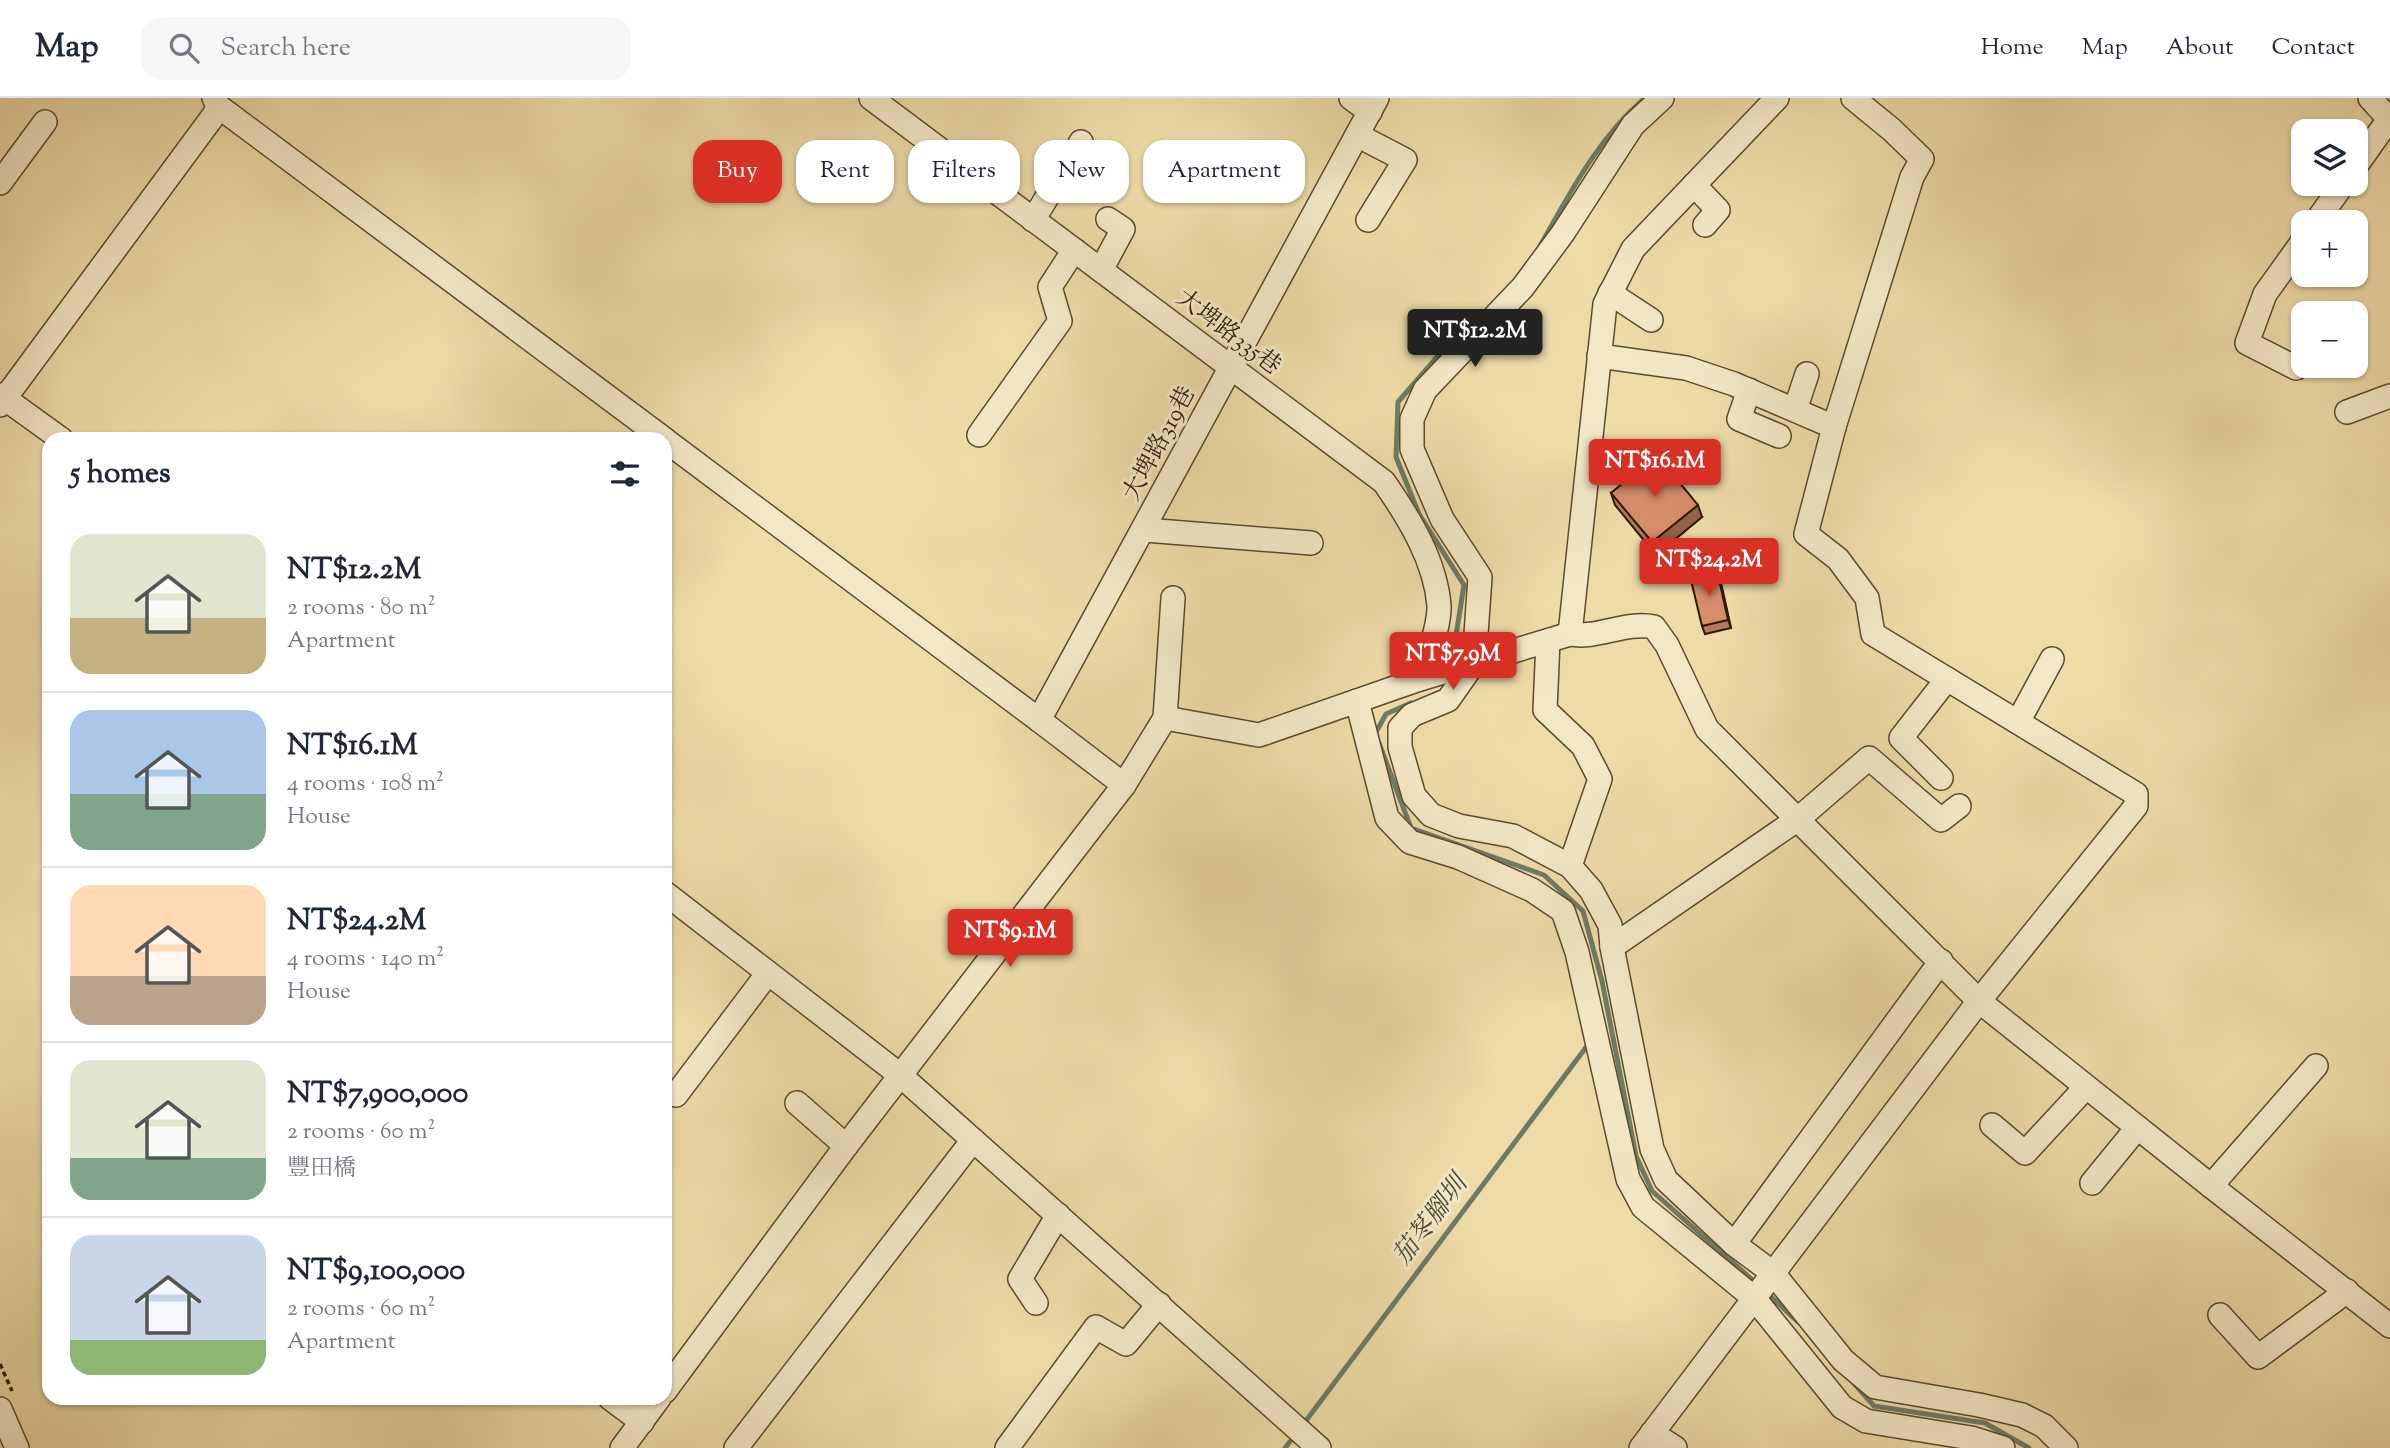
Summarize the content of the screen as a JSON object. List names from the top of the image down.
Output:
{
  "streets": {
    "street": ["大埤路335巷", "大埤路319巷"]
  },
  "crossings": [
    ["大埤路335巷", "大埤路319巷"]
  ],
  "water": ["茄苳腳圳"],
  "page": {
    "header": "Map",
    "search": "Search here",
    "nav": [
      "Home",
      "Map",
      "About",
      "Contact"
    ],
    "map_buttons": ["+", "−"],
    "chip": [
      "Buy",
      "Rent",
      "Filters",
      "New",
      "Apartment"
    ],
    "price": [
      "NT$12.2M",
      "NT$16.1M",
      "NT$24.2M",
      "NT$7.9M",
      "NT$9.1M"
    ],
    "heading": "5 homes",
    "list": [
      {
        "name": "NT$12.2M",
        "note": "2 rooms · 80 m² · Apartment"
      },
      {
        "name": "NT$16.1M",
        "note": "4 rooms · 108 m² · House"
      },
      {
        "name": "NT$24.2M",
        "note": "4 rooms · 140 m² · House"
      },
      {
        "name": "NT$7,900,000",
        "note": "2 rooms · 60 m² · 豐田橋"
      },
      {
        "name": "NT$9,100,000",
        "note": "2 rooms · 60 m² · Apartment"
      }
    ]
  }
}
